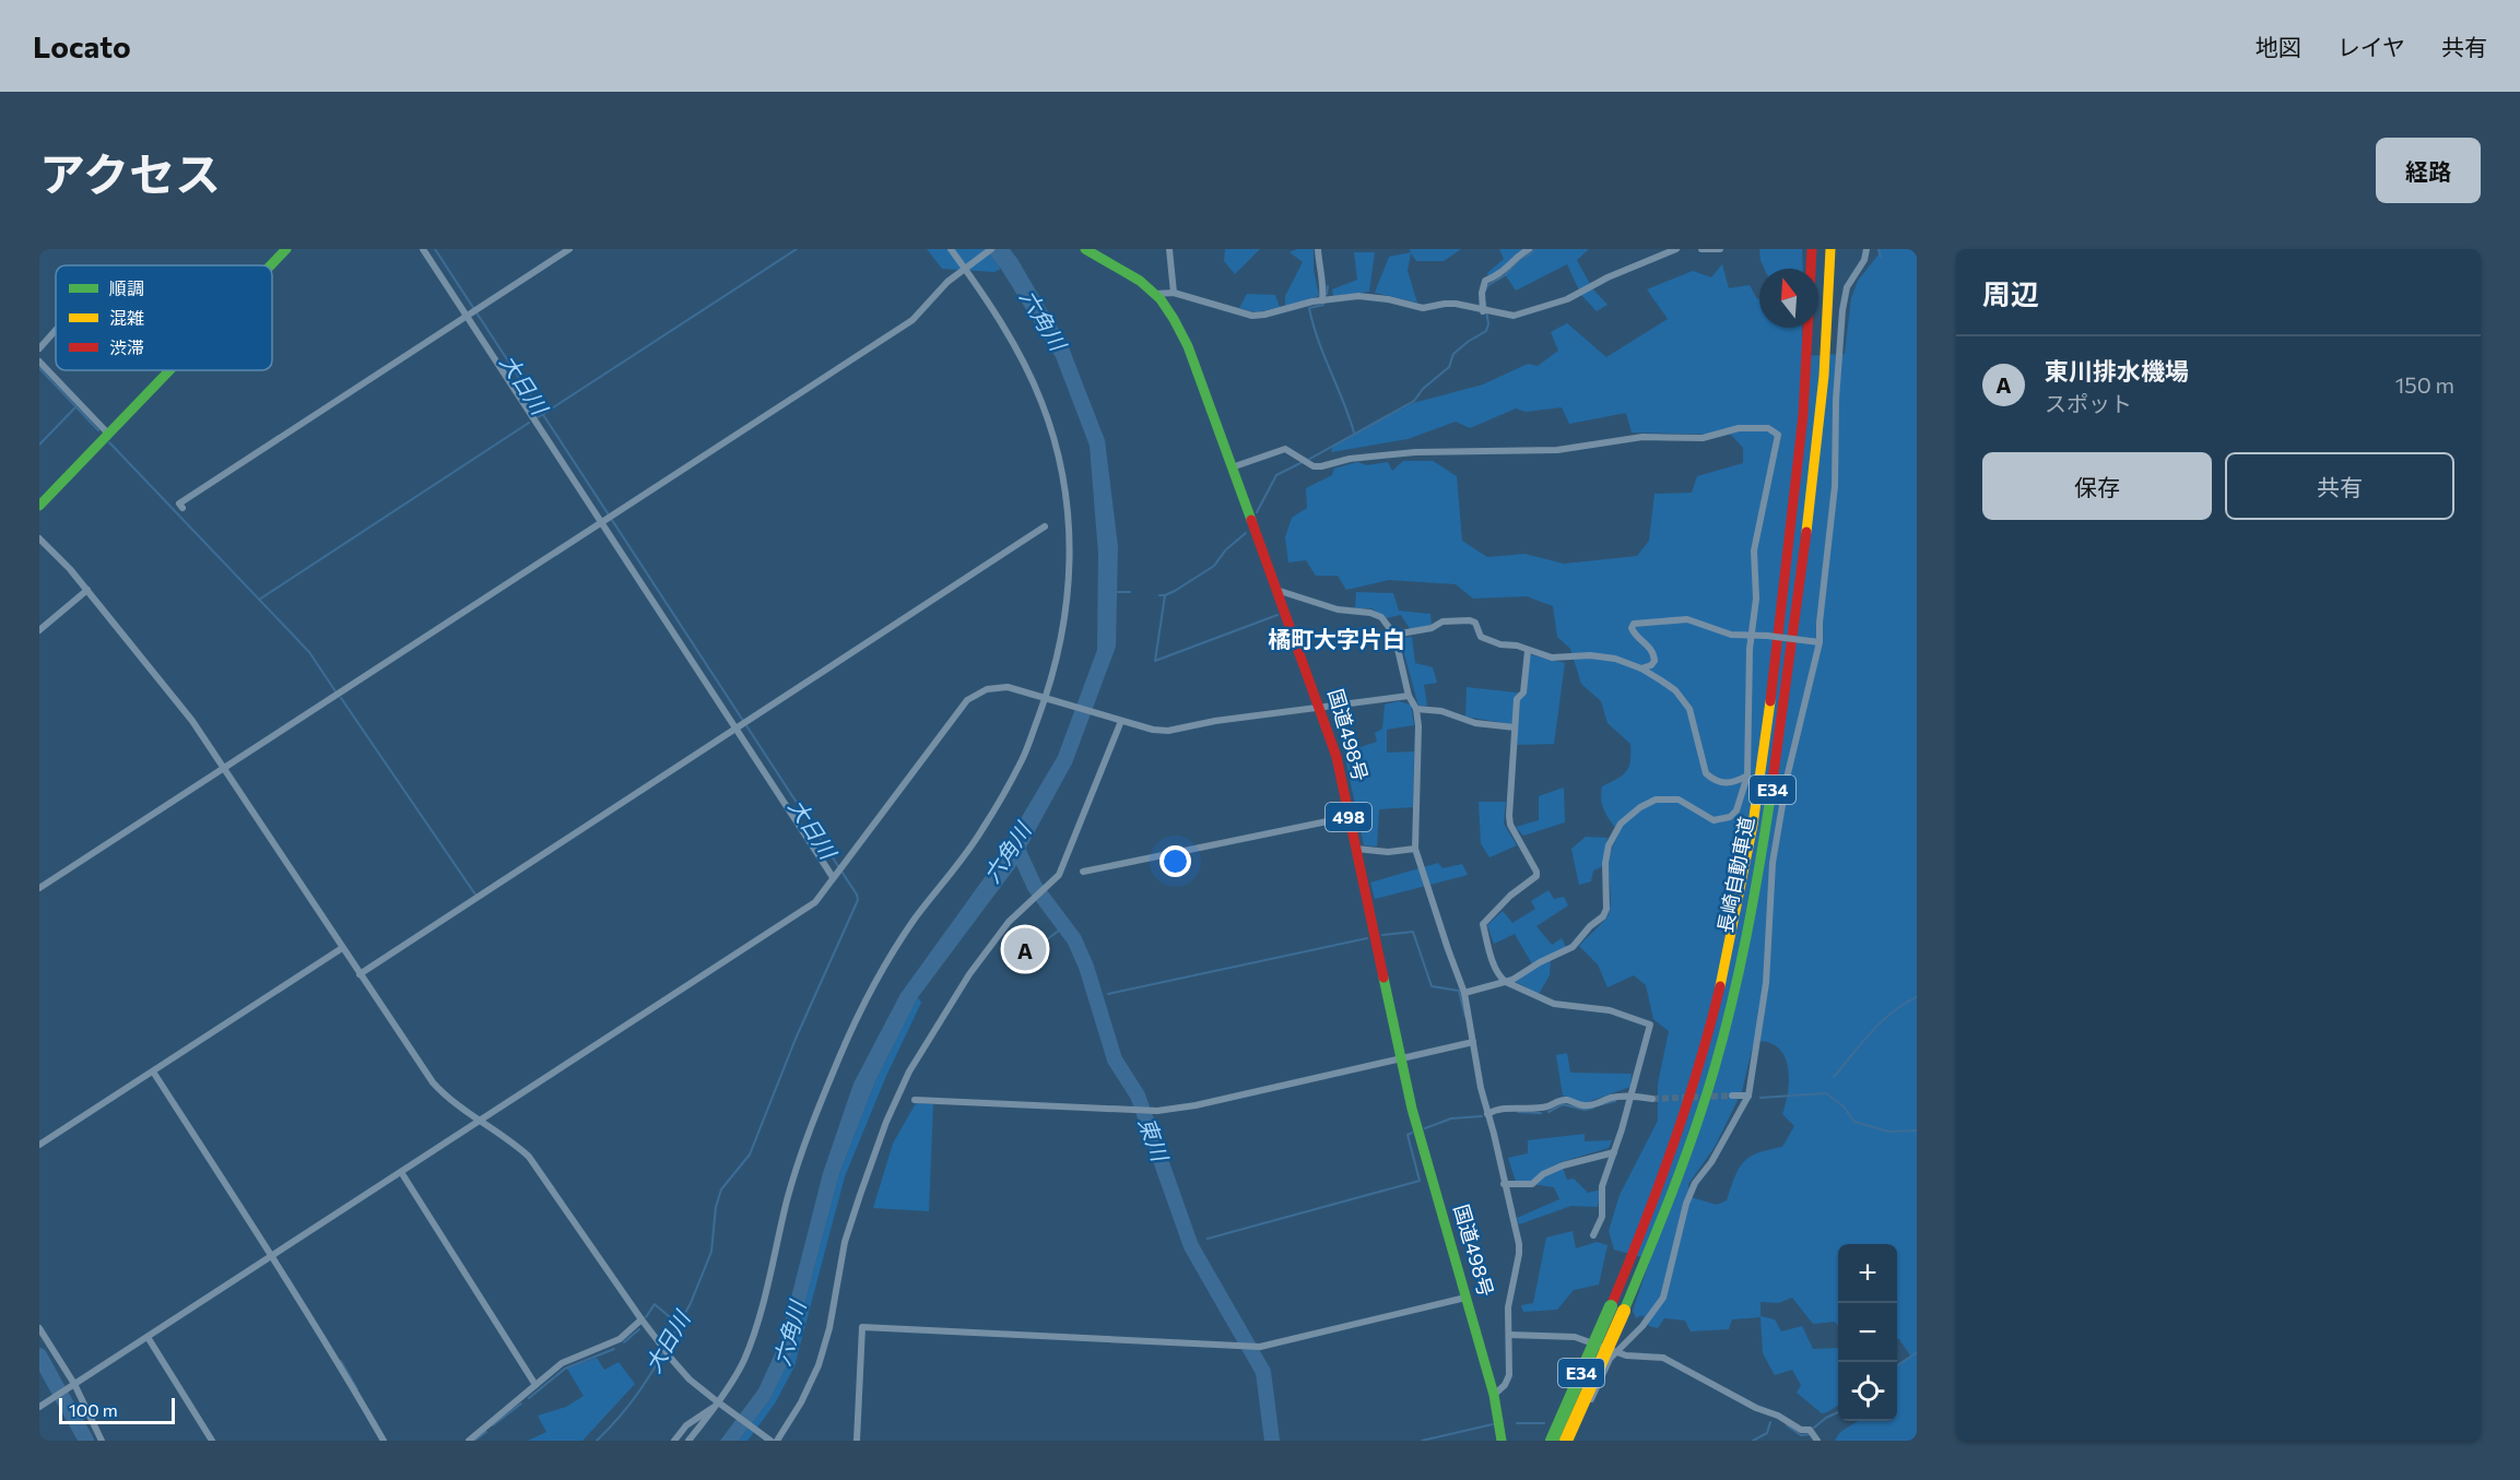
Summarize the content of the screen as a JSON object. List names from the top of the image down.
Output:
{
  "streets": {
    "main road": [
      "国道498号",
      "E34",
      "498",
      "長崎自動車道"
    ]
  },
  "districts": ["橘町大字片白"],
  "water": ["六角川", "大日川", "東川"],
  "legend": ["順調", "混雑", "渋滞"],
  "scale_bar": "100 m",
  "north": "top",
  "page": {
    "header": "Locato",
    "nav": ["地図", "レイヤ", "共有"],
    "title": "アクセス",
    "buttons": [
      "経路",
      ["保存", "共有"]
    ],
    "heading": "周辺",
    "list": [
      {
        "mark": "A",
        "name": "東川排水機場",
        "note": "スポット",
        "value": "150 m"
      }
    ],
    "pins": "A",
    "map_buttons": ["+", "−"],
    "scale": "100 m"
  }
}
